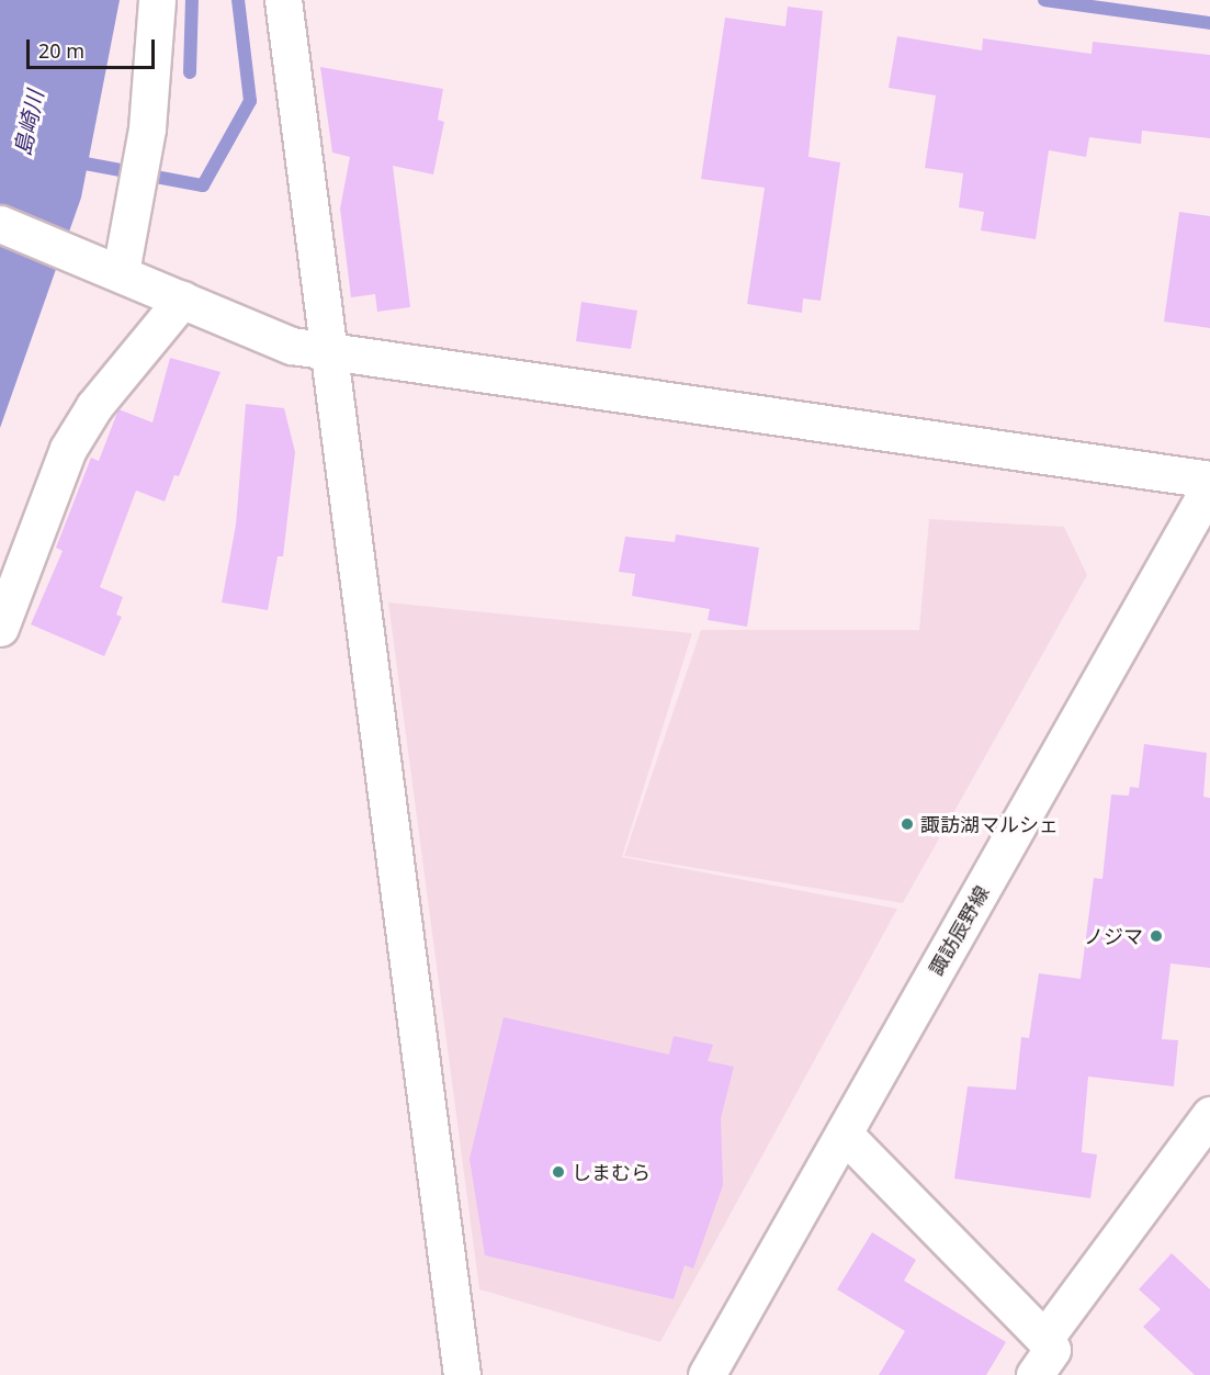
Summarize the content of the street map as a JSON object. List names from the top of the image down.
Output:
{
  "streets": {
    "street": ["諏訪辰野線"]
  },
  "water": ["島崎川"],
  "places": ["諏訪湖マルシェ", "ノジマ", "しまむら"],
  "scale_bar": "20 m"
}
